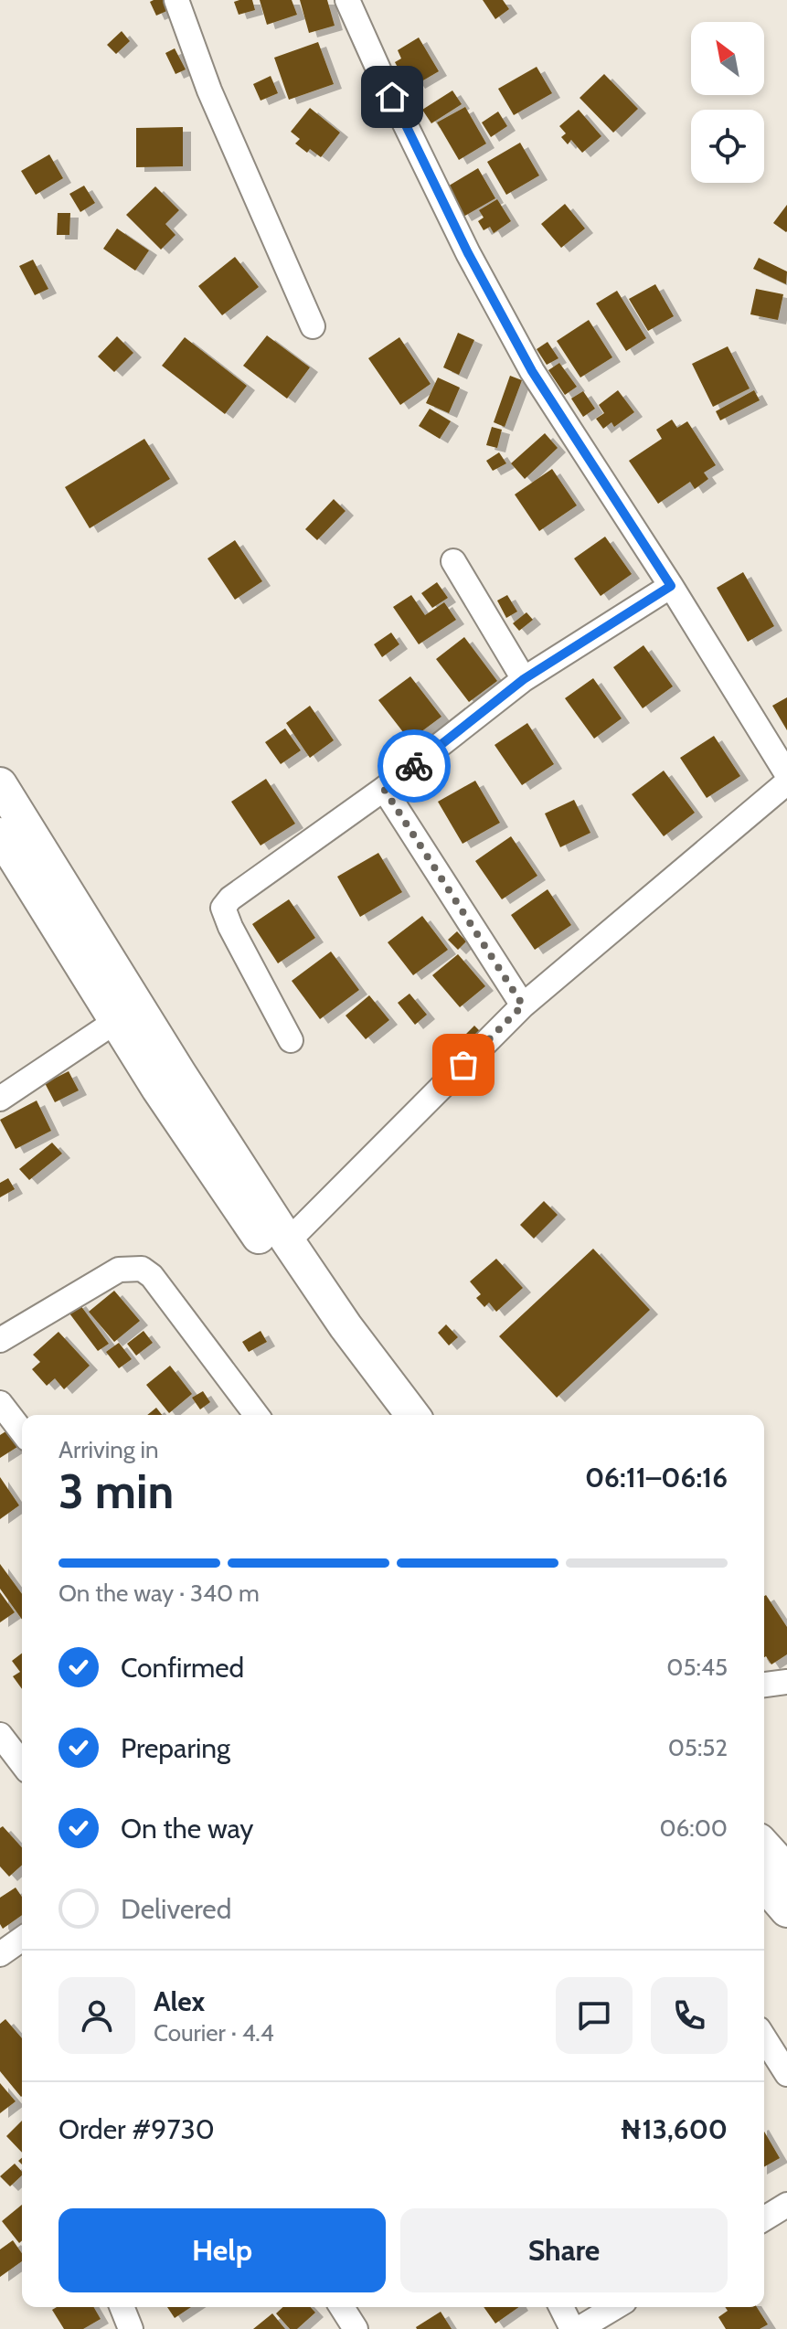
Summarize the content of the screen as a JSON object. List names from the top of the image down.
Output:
{
  "north": "top left",
  "page": {
    "heading": ["3 min", "Arriving in", "06:11–06:16"],
    "panel": [
      "Alex",
      "Courier · 4.4",
      "Order #9730",
      "₦13,600"
    ],
    "bar": "On the way · 340 m",
    "list": [
      ["Confirmed", "05:45"],
      ["Preparing", "05:52"],
      ["On the way", "06:00"],
      "Delivered"
    ],
    "buttons": ["Help", "Share"]
  }
}
